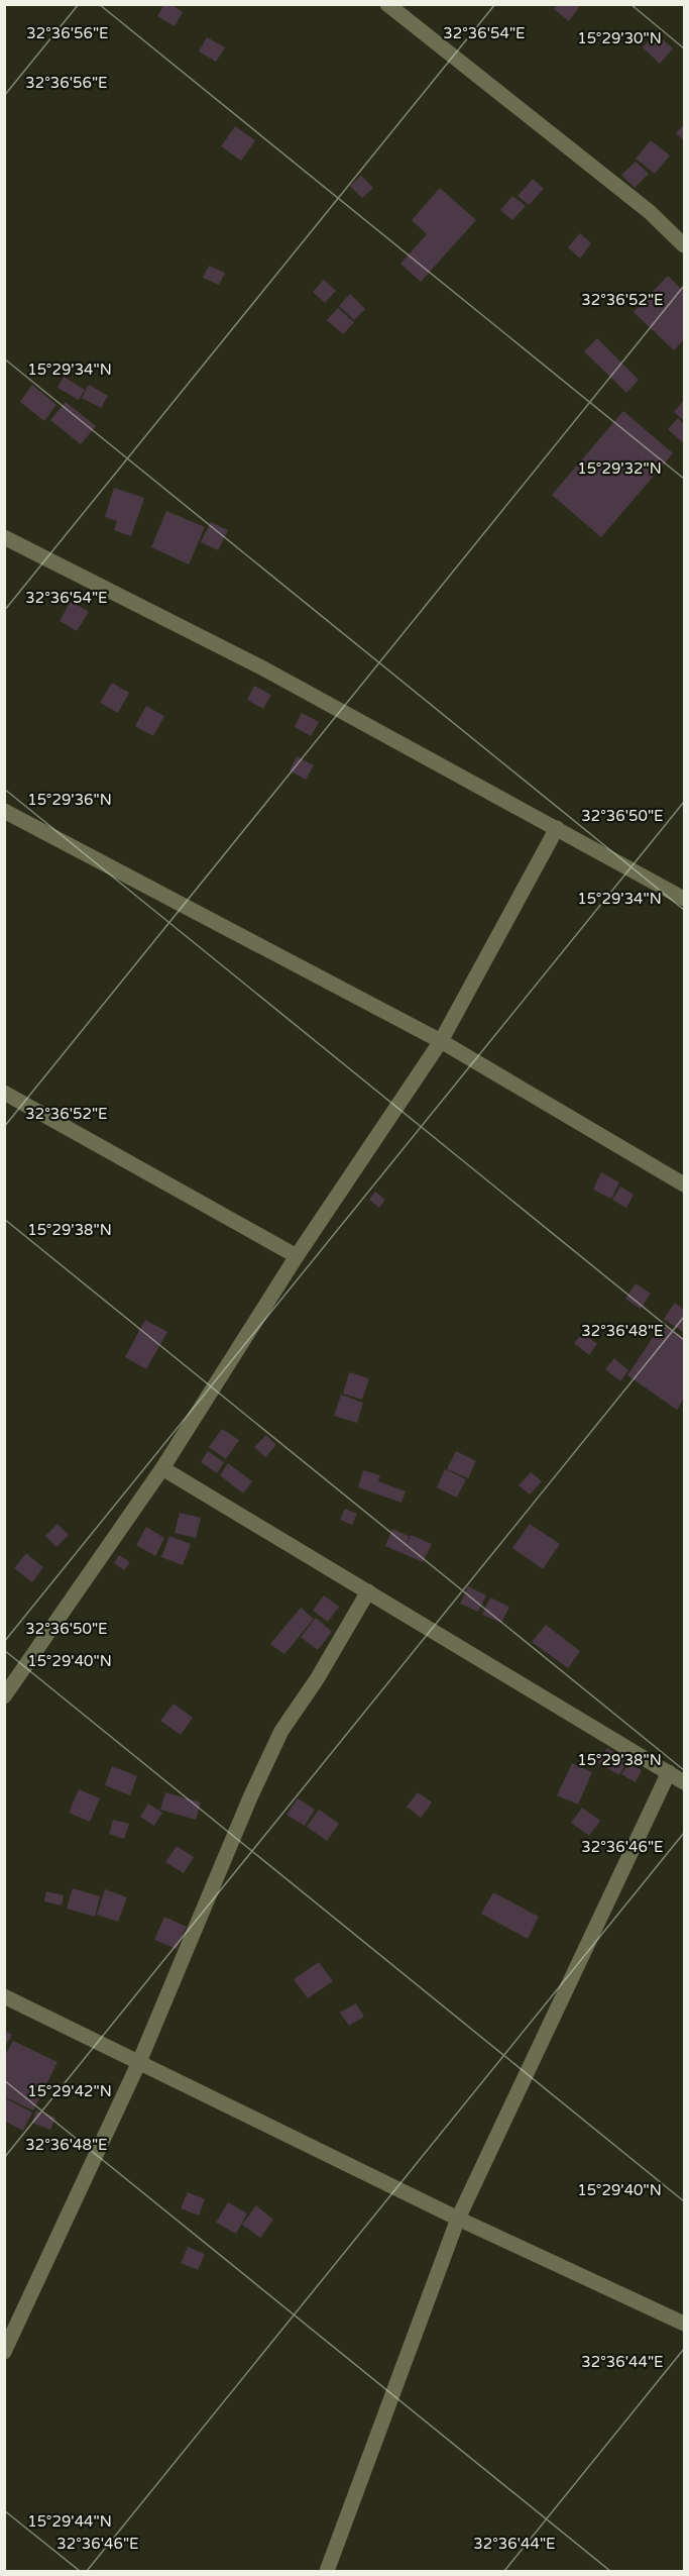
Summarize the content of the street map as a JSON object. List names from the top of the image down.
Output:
{
  "coordinates": [
    "32°36'56\"E",
    "32°36'54\"E",
    "15°29'30\"N",
    "32°36'52\"E",
    "15°29'34\"N",
    "15°29'32\"N",
    "15°29'36\"N",
    "32°36'50\"E",
    "15°29'38\"N",
    "32°36'48\"E",
    "15°29'40\"N",
    "32°36'46\"E",
    "15°29'42\"N",
    "32°36'44\"E",
    "15°29'44\"N"
  ]
}
